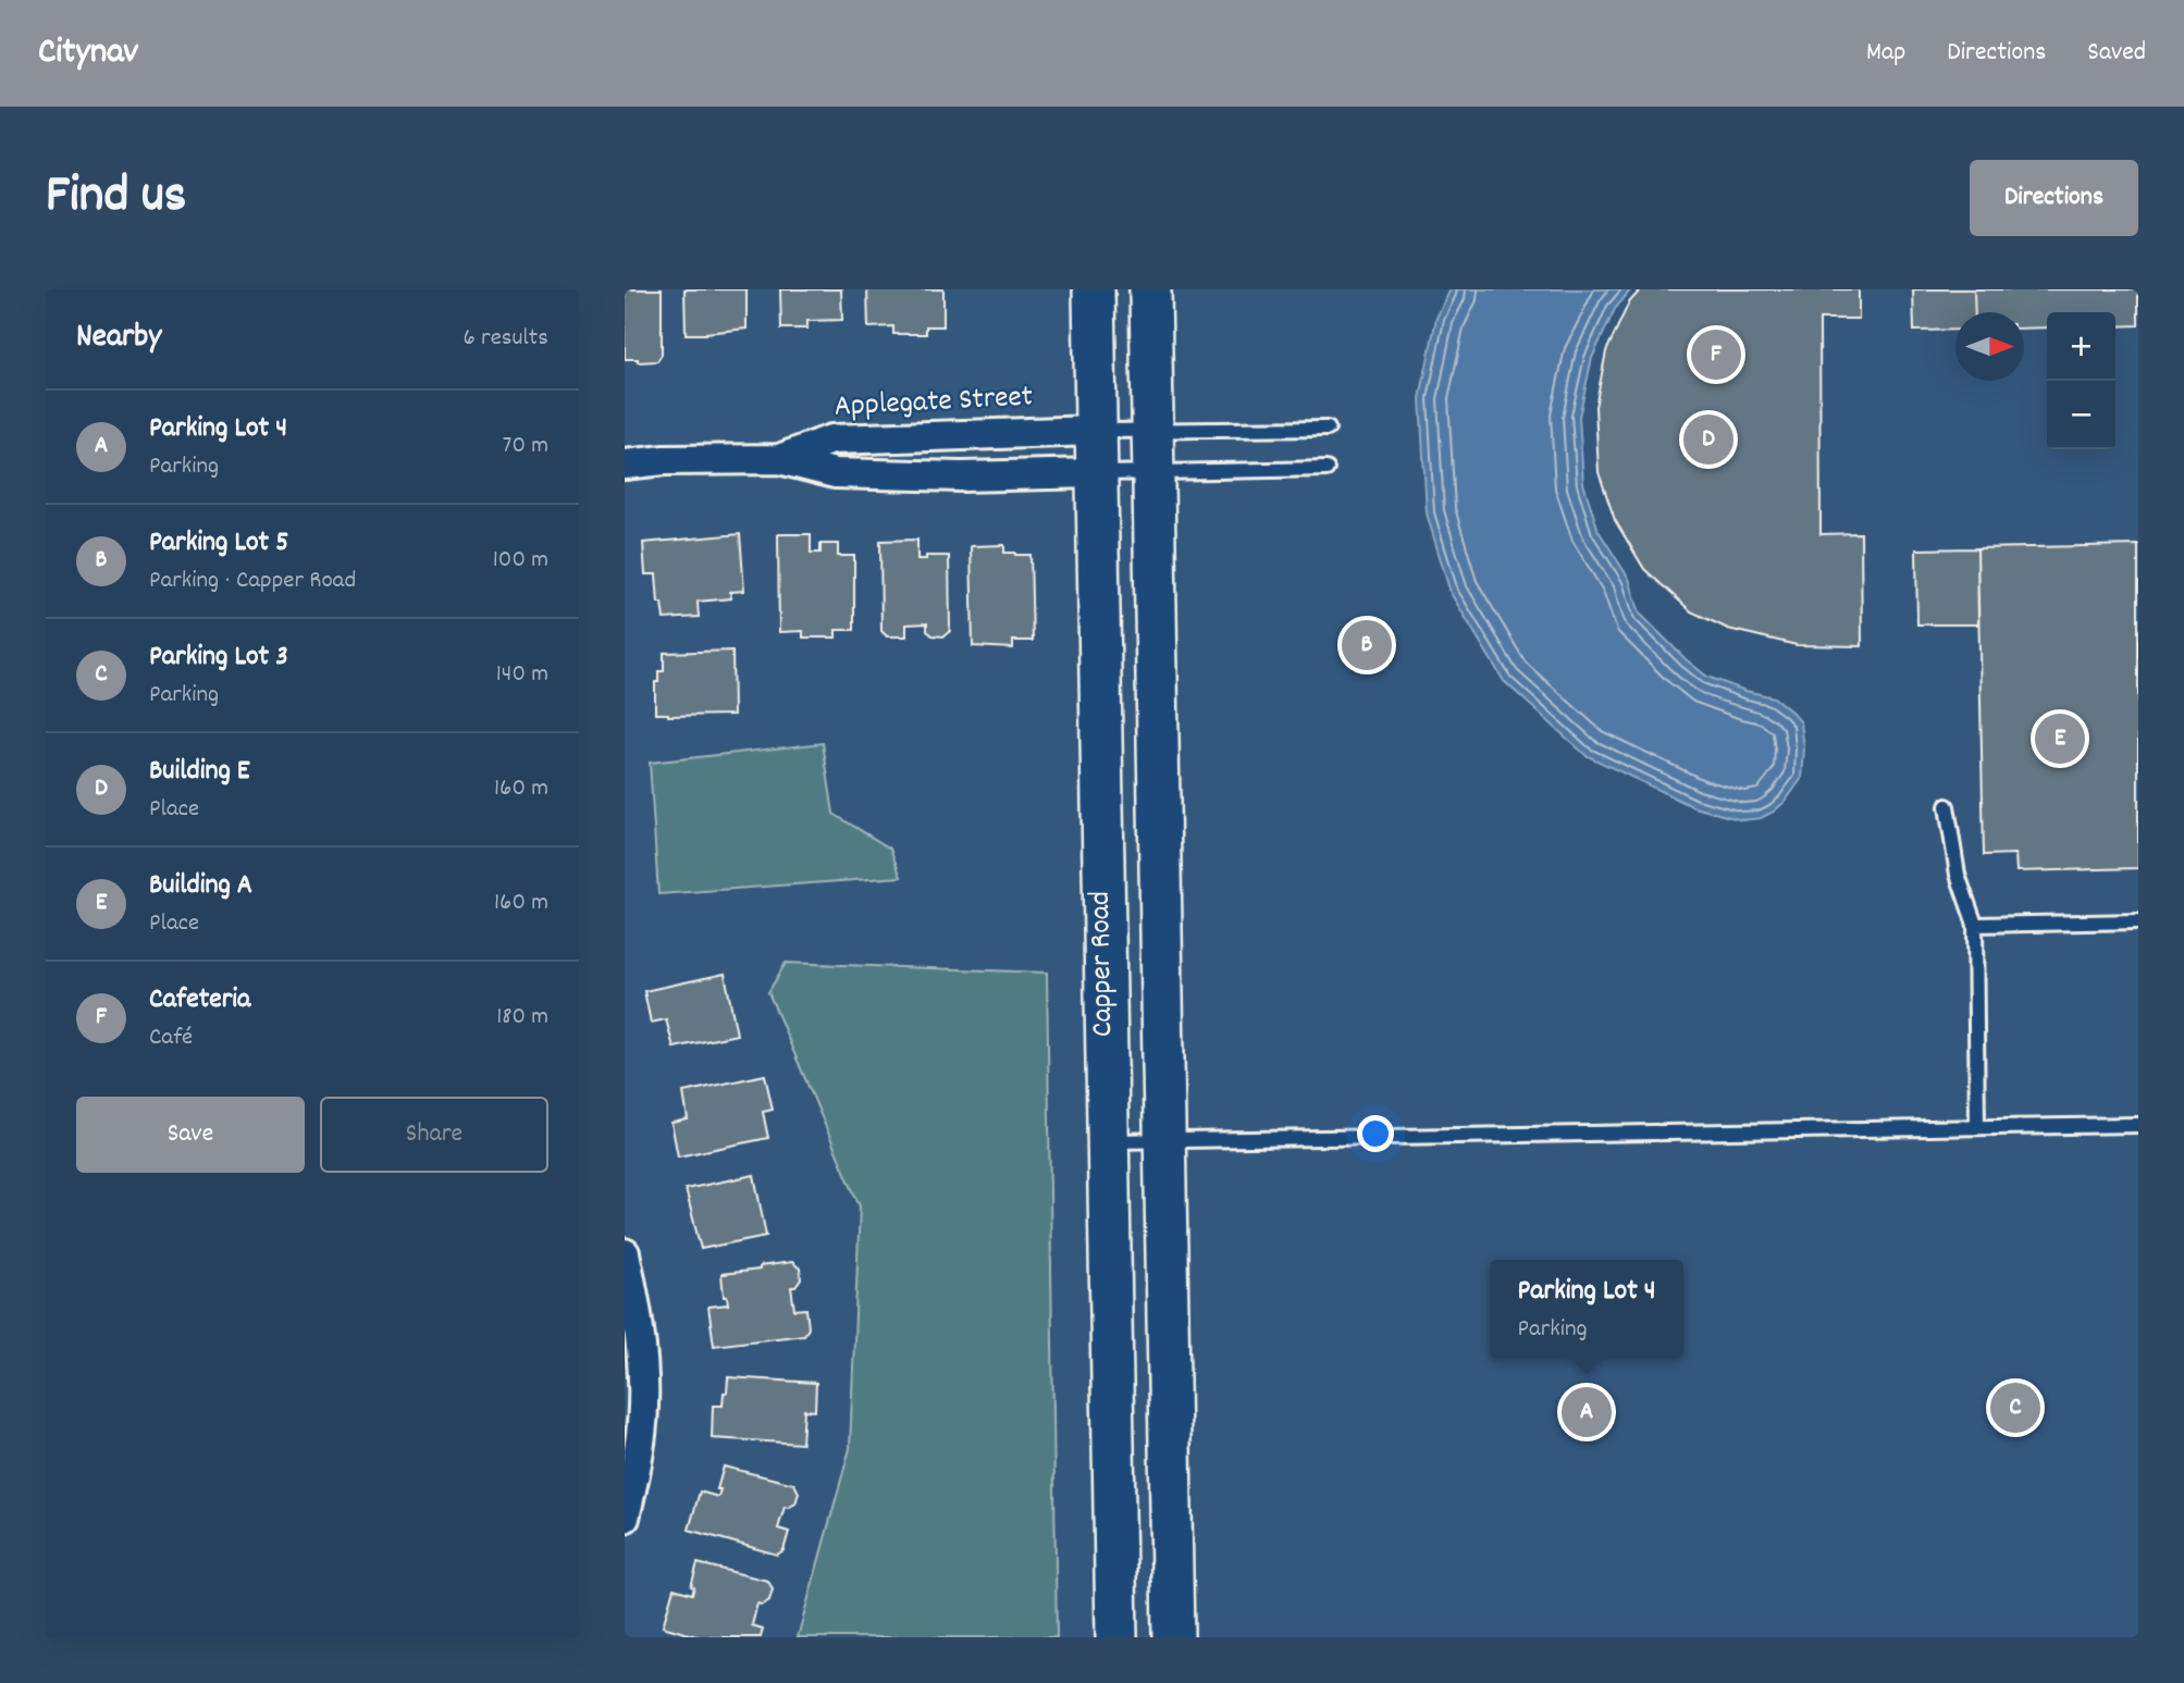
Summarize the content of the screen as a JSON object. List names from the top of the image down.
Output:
{
  "streets": {
    "street": ["Applegate Street", "Capper Road"]
  },
  "crossings": [
    ["Applegate Street", "Capper Road"]
  ],
  "north": "right",
  "page": {
    "header": "Citynav",
    "nav": ["Map", "Directions", "Saved"],
    "title": "Find us",
    "buttons": [
      "Directions",
      ["Save", "Share"]
    ],
    "heading": ["Nearby", "6 results"],
    "map_buttons": ["+", "−"],
    "pins": [
      "F",
      "D",
      "B",
      "E",
      "C",
      "A"
    ],
    "list": [
      {
        "mark": "A",
        "name": "Parking Lot 4",
        "note": "Parking",
        "value": "70 m"
      },
      {
        "mark": "B",
        "name": "Parking Lot 5",
        "note": "Parking · Capper Road",
        "value": "100 m"
      },
      {
        "mark": "C",
        "name": "Parking Lot 3",
        "note": "Parking",
        "value": "140 m"
      },
      {
        "mark": "D",
        "name": "Building E",
        "note": "Place",
        "value": "160 m"
      },
      {
        "mark": "E",
        "name": "Building A",
        "note": "Place",
        "value": "160 m"
      },
      {
        "mark": "F",
        "name": "Cafeteria",
        "note": "Café",
        "value": "180 m"
      }
    ],
    "popup": ["Parking Lot 4", "Parking"]
  }
}
